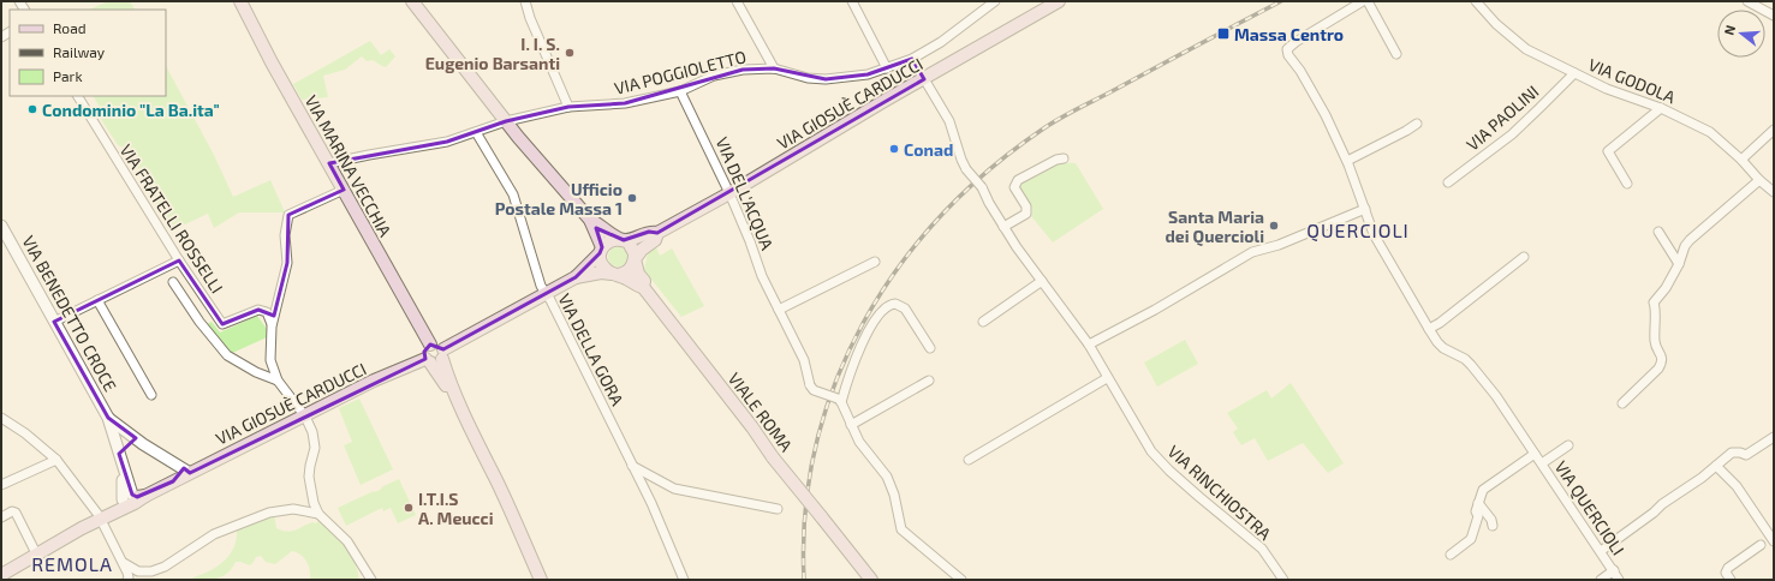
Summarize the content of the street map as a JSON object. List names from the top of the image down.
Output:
{
  "streets": {
    "main road": ["VIA GIOSUÈ CARDUCCI", "VIA MARINA VECCHIA", "VIALE ROMA"],
    "street": [
      "VIA POGGIOLETTO",
      "VIA GODOLA",
      "VIA PAOLINI",
      "VIA DELL'ACQUA",
      "VIA FRATELLI ROSSELLI",
      "VIA BENEDETTO CROCE",
      "VIA DELLA GORA",
      "VIA RINCHIOSTRA",
      "VIA QUERCIOLI"
    ]
  },
  "crossings": [
    ["VIA POGGIOLETTO", "VIA MARINA VECCHIA"],
    ["VIA POGGIOLETTO", "VIA DELL'ACQUA"],
    ["VIA POGGIOLETTO", "VIA DELLA GORA"],
    ["VIA POGGIOLETTO", "VIA RINCHIOSTRA"],
    ["VIA GODOLA", "VIA PAOLINI"],
    ["VIA GIOSUÈ CARDUCCI", "VIA MARINA VECCHIA"],
    ["VIA GIOSUÈ CARDUCCI", "VIA DELL'ACQUA"],
    ["VIA GIOSUÈ CARDUCCI", "VIA BENEDETTO CROCE"],
    ["VIA GIOSUÈ CARDUCCI", "VIALE ROMA"],
    ["VIA GIOSUÈ CARDUCCI", "VIA RINCHIOSTRA"]
  ],
  "districts": ["QUERCIOLI", "REMOLA"],
  "places": {
    "transit": ["Massa Centro"],
    "other": [
      "I. I. S. Eugenio Barsanti",
      "Condominio \"La Ba.ita\"",
      "Conad",
      "Ufficio Postale Massa 1",
      "Santa Maria dei Quercioli",
      "I.T.I.S A. Meucci"
    ]
  },
  "legend": ["Road", "Railway", "Park"],
  "north": "left"
}
